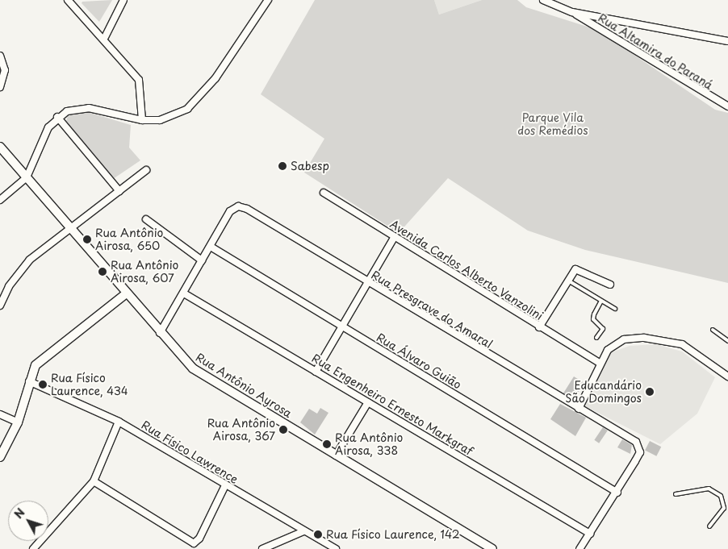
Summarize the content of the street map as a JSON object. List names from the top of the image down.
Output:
{
  "streets": {
    "street": [
      "Rua Altamira do Paraná",
      "Avenida Carlos Alberto Vanzolini",
      "Rua Presgrave do Amaral",
      "Rua Álvaro Guião",
      "Rua Antônio Ayrosa",
      "Rua Engenheiro Ernesto Markgraf",
      "Rua Físico Lawrence"
    ]
  },
  "crossings": [
    ["Rua Presgrave do Amaral", "Rua Álvaro Guião"],
    ["Rua Presgrave do Amaral", "Rua Antônio Ayrosa"],
    ["Rua Presgrave do Amaral", "Rua Engenheiro Ernesto Markgraf"]
  ],
  "parks": ["Parque Vila dos Remédios"],
  "places": [
    "Sabesp",
    "Rua Antônio Airosa, 650",
    "Rua Antônio Airosa, 607",
    "Rua Físico Laurence, 434",
    "Educandário São Domingos",
    "Rua Antônio Airosa, 367",
    "Rua Antônio Airosa, 338",
    "Rua Físico Laurence, 142"
  ],
  "north": "top left"
}
